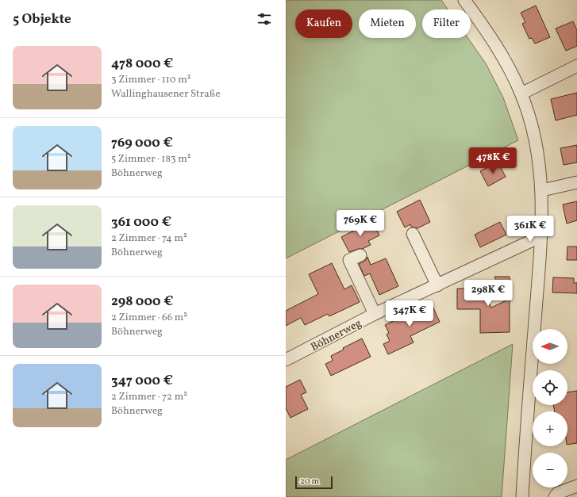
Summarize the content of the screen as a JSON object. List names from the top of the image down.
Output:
{
  "streets": {
    "street": ["Böhnerweg"]
  },
  "scale_bar": "20 m",
  "north": "left",
  "page": {
    "heading": "5 Objekte",
    "chip": ["Kaufen", "Mieten", "Filter"],
    "list": [
      {
        "name": "478 000 €",
        "note": "3 Zimmer · 110 m² · Wallinghausener Straße"
      },
      {
        "name": "769 000 €",
        "note": "5 Zimmer · 183 m² · Böhnerweg"
      },
      {
        "name": "361 000 €",
        "note": "2 Zimmer · 74 m² · Böhnerweg"
      },
      {
        "name": "298 000 €",
        "note": "2 Zimmer · 66 m² · Böhnerweg"
      },
      {
        "name": "347 000 €",
        "note": "2 Zimmer · 72 m² · Böhnerweg"
      }
    ],
    "price": [
      "478K €",
      "769K €",
      "361K €",
      "298K €",
      "347K €"
    ],
    "map_buttons": ["+", "−"],
    "scale": "20 m"
  }
}
